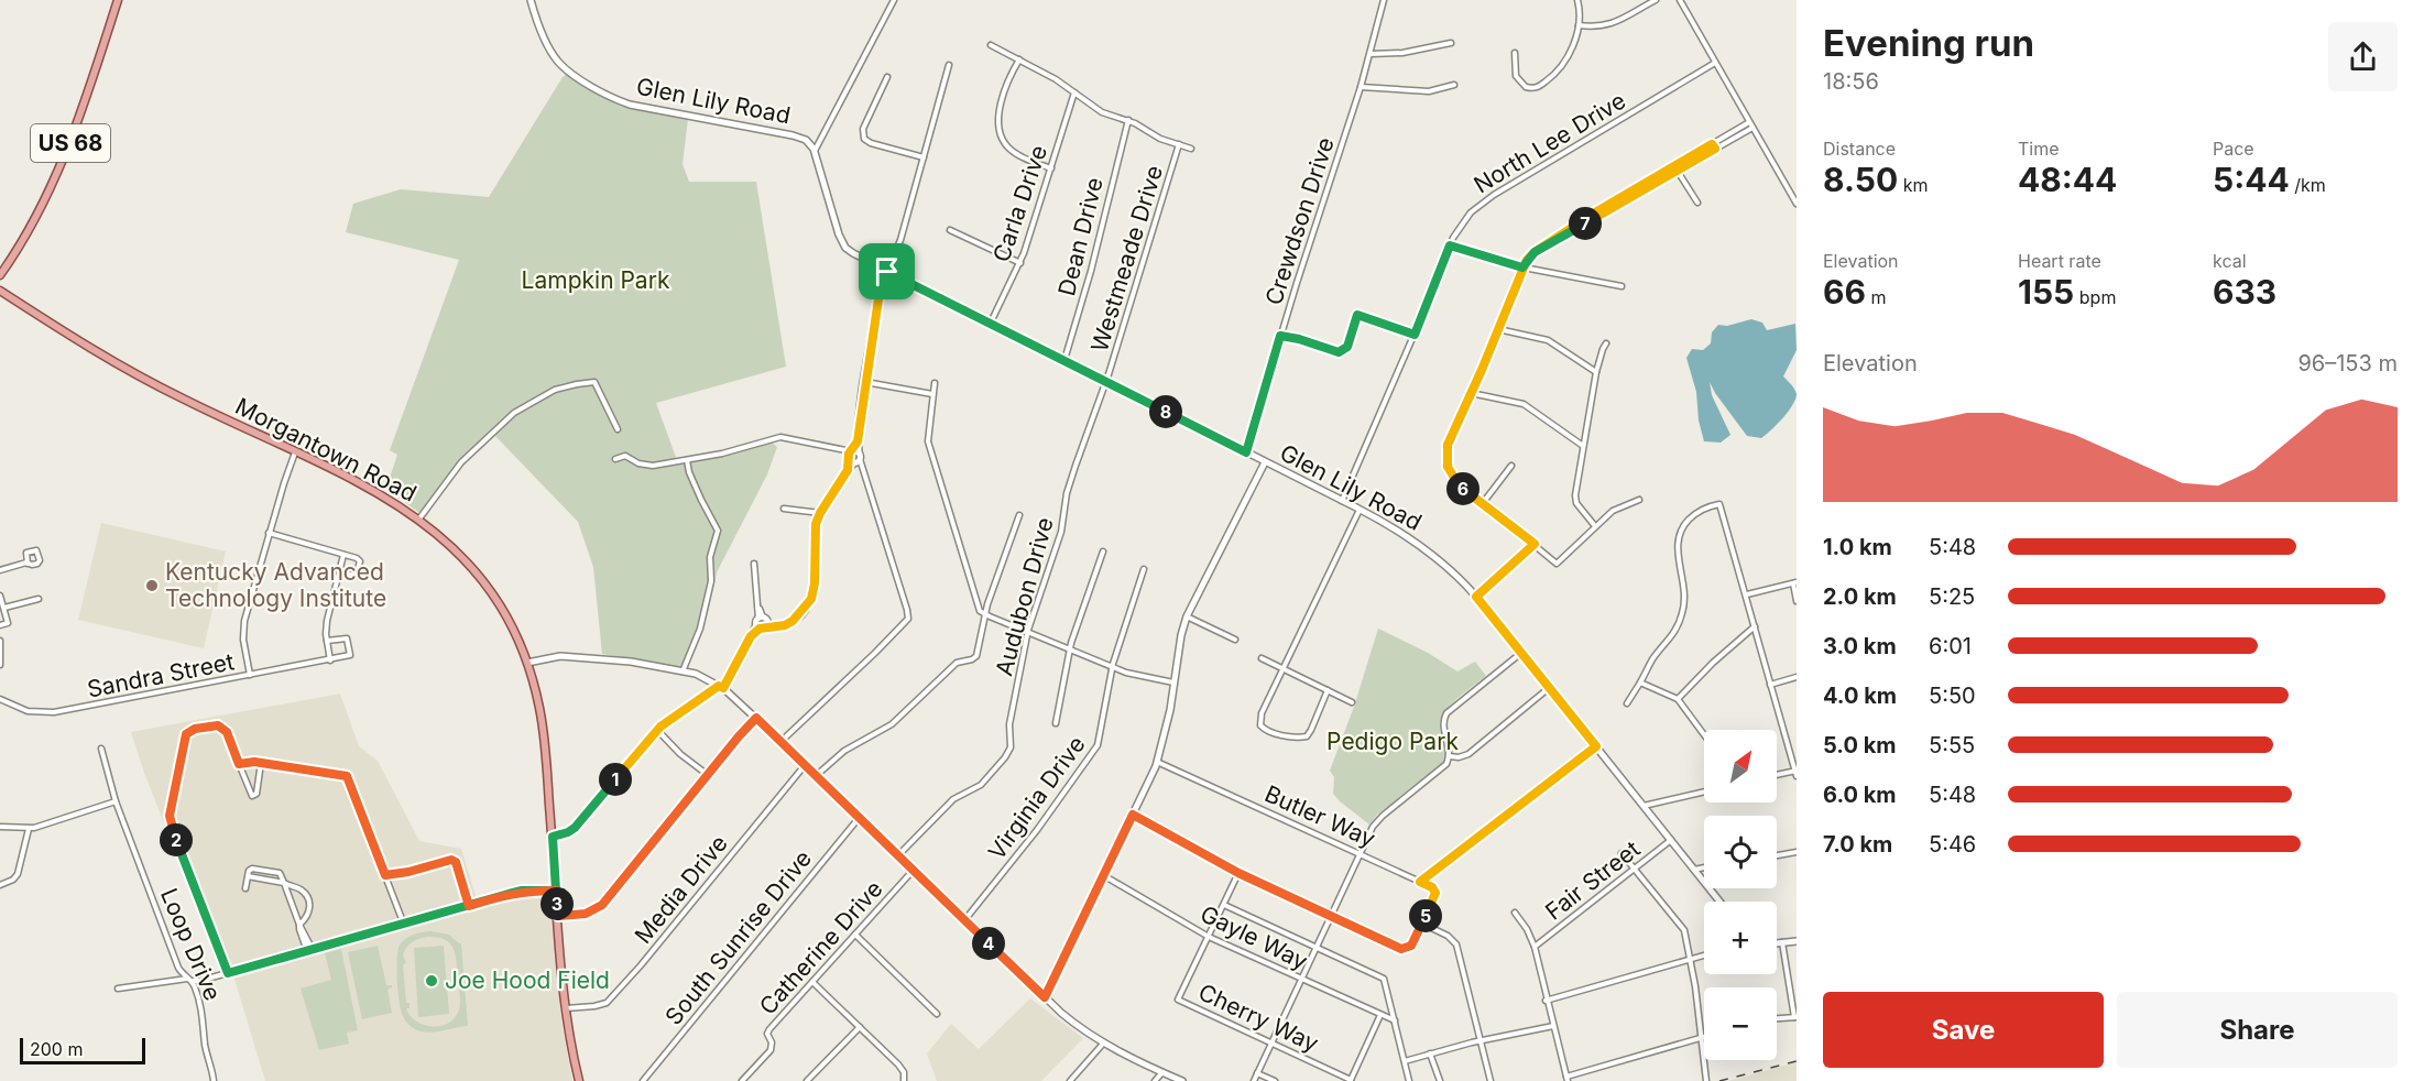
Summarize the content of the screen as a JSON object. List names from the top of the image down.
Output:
{
  "streets": {
    "main road": ["US 68", "Morgantown Road"],
    "street": [
      "Glen Lily Road",
      "North Lee Drive",
      "Carla Drive",
      "Crewdson Drive",
      "Dean Drive",
      "Westmeade Drive",
      "Audubon Drive",
      "Sandra Street",
      "Virginia Drive",
      "Butler Way",
      "Fair Street",
      "Media Drive",
      "South Sunrise Drive",
      "Gayle Way",
      "Loop Drive",
      "Catherine Drive",
      "Cherry Way"
    ]
  },
  "crossings": [
    ["Glen Lily Road", "North Lee Drive"],
    ["Glen Lily Road", "Carla Drive"],
    ["Glen Lily Road", "Crewdson Drive"],
    ["Glen Lily Road", "Dean Drive"],
    ["Glen Lily Road", "Westmeade Drive"],
    ["Glen Lily Road", "Audubon Drive"],
    ["Glen Lily Road", "Fair Street"],
    ["Westmeade Drive", "Audubon Drive"],
    ["Morgantown Road", "Media Drive"],
    ["Gayle Way", "Cherry Way"]
  ],
  "parks": ["Lampkin Park", "Pedigo Park"],
  "places": ["Kentucky Advanced Technology Institute", "Joe Hood Field"],
  "scale_bar": "200 m",
  "north": "top right",
  "page": {
    "heading": ["Evening run", "18:56"],
    "stats": [
      ["Distance", "8.50 km"],
      ["Time", "48:44"],
      ["Pace", "5:44 /km"],
      ["Elevation", "66 m"],
      ["Heart rate", "155 bpm"],
      ["kcal", "633"]
    ],
    "pins": [
      "7",
      "8",
      "6",
      "1",
      "2",
      "3",
      "5",
      "4"
    ],
    "chart": ["Elevation", "96–153 m"],
    "list": [
      {
        "name": "1.0 km",
        "note": "5:48"
      },
      {
        "name": "2.0 km",
        "note": "5:25"
      },
      {
        "name": "3.0 km",
        "note": "6:01"
      },
      {
        "name": "4.0 km",
        "note": "5:50"
      },
      {
        "name": "5.0 km",
        "note": "5:55"
      },
      {
        "name": "6.0 km",
        "note": "5:48"
      },
      {
        "name": "7.0 km",
        "note": "5:46"
      }
    ],
    "map_buttons": ["+", "−"],
    "buttons": ["Save", "Share"],
    "scale": "200 m"
  }
}
